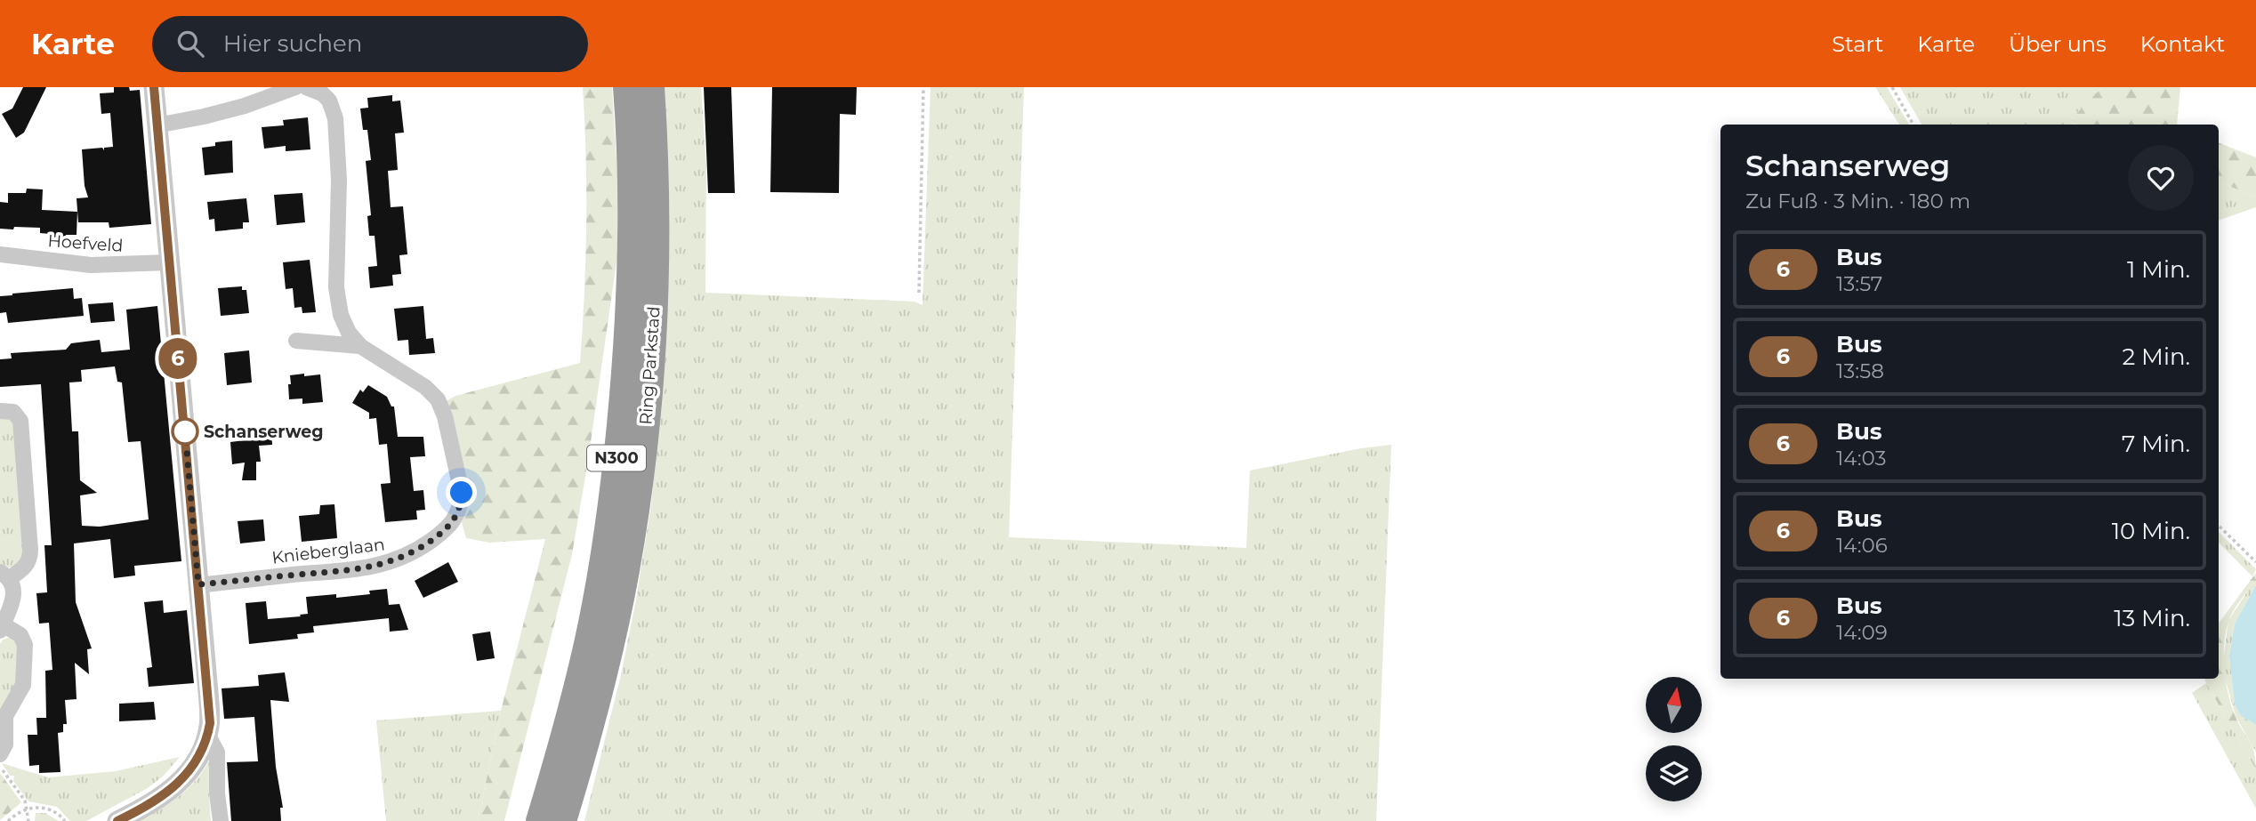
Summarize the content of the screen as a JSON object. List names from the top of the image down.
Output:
{
  "streets": {
    "highway": ["Ring Parkstad", "N300"],
    "street": ["Hoefveld", "Knieberglaan"]
  },
  "places": ["Schanserweg"],
  "lines": ["bus line 6"],
  "north": "top",
  "page": {
    "header": "Karte",
    "search": "Hier suchen",
    "nav": [
      "Start",
      "Karte",
      "Über uns",
      "Kontakt"
    ],
    "on_map": "6",
    "heading": ["Schanserweg", "Zu Fuß · 3 Min. · 180 m"],
    "list": [
      {
        "mark": "6",
        "name": "Bus",
        "note": "13:57",
        "value": "1 Min."
      },
      {
        "mark": "6",
        "name": "Bus",
        "note": "13:58",
        "value": "2 Min."
      },
      {
        "mark": "6",
        "name": "Bus",
        "note": "14:03",
        "value": "7 Min."
      },
      {
        "mark": "6",
        "name": "Bus",
        "note": "14:06",
        "value": "10 Min."
      },
      {
        "mark": "6",
        "name": "Bus",
        "note": "14:09",
        "value": "13 Min."
      }
    ]
  }
}
